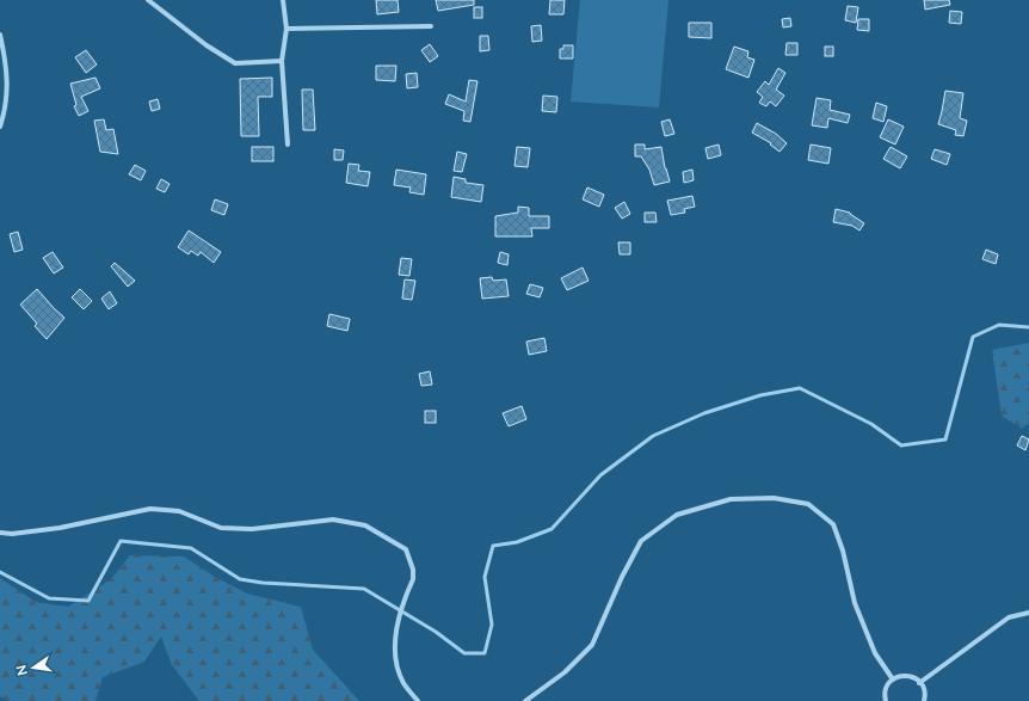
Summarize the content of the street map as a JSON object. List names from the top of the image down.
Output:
{
  "north": "left"
}
